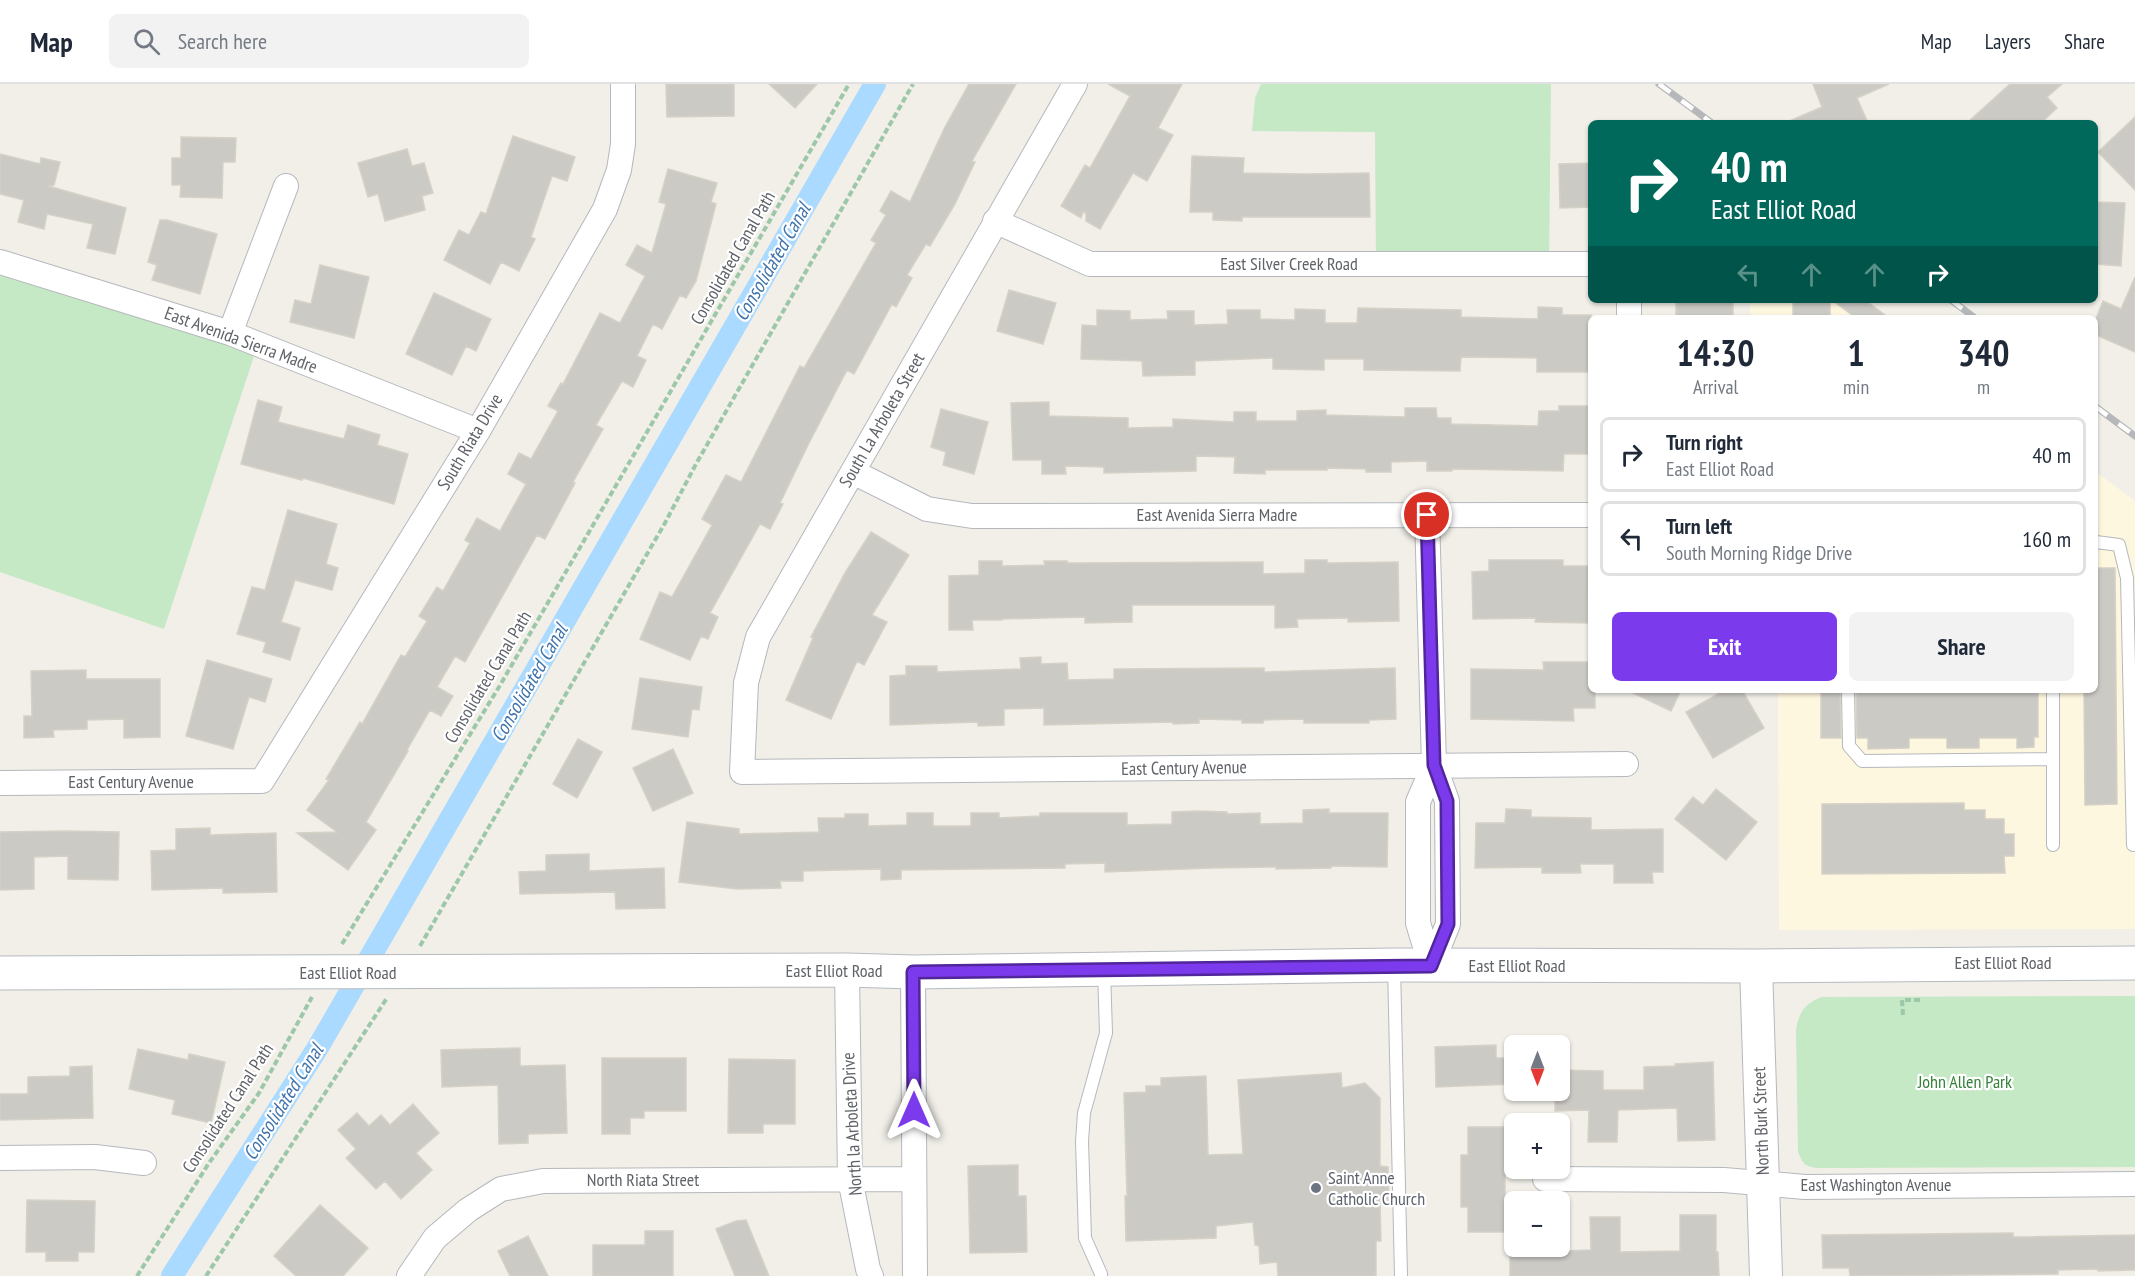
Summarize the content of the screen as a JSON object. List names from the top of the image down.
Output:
{
  "streets": {
    "main road": ["East Elliot Road"],
    "street": [
      "East Silver Creek Road",
      "East Avenida Sierra Madre",
      "South La Arboleta Street",
      "South Riata Drive",
      "East Century Avenue",
      "North Burk Street",
      "North la Arboleta Drive",
      "North Riata Street",
      "East Washington Avenue"
    ],
    "path": ["Consolidated Canal Path"]
  },
  "crossings": [
    ["Consolidated Canal Path", "East Elliot Road"],
    ["East Silver Creek Road", "South La Arboleta Street"],
    ["East Avenida Sierra Madre", "South La Arboleta Street"],
    ["East Avenida Sierra Madre", "South Riata Drive"],
    ["South La Arboleta Street", "East Century Avenue"],
    ["South Riata Drive", "East Century Avenue"],
    ["East Elliot Road", "North Burk Street"],
    ["East Elliot Road", "North la Arboleta Drive"],
    ["North Burk Street", "East Washington Avenue"],
    ["North la Arboleta Drive", "North Riata Street"]
  ],
  "water": ["Consolidated Canal"],
  "parks": ["John Allen Park"],
  "places": ["Saint Anne Catholic Church"],
  "north": "bottom",
  "page": {
    "header": "Map",
    "search": "Search here",
    "nav": ["Map", "Layers", "Share"],
    "turn": ["40 m", "East Elliot Road"],
    "eta": [
      "14:30",
      "Arrival",
      "1",
      "min",
      "340",
      "m"
    ],
    "list": [
      {
        "name": "Turn right",
        "note": "East Elliot Road",
        "value": "40 m"
      },
      {
        "name": "Turn left",
        "note": "South Morning Ridge Drive",
        "value": "160 m"
      }
    ],
    "buttons": ["Exit", "Share"],
    "map_buttons": ["+", "−"]
  }
}
